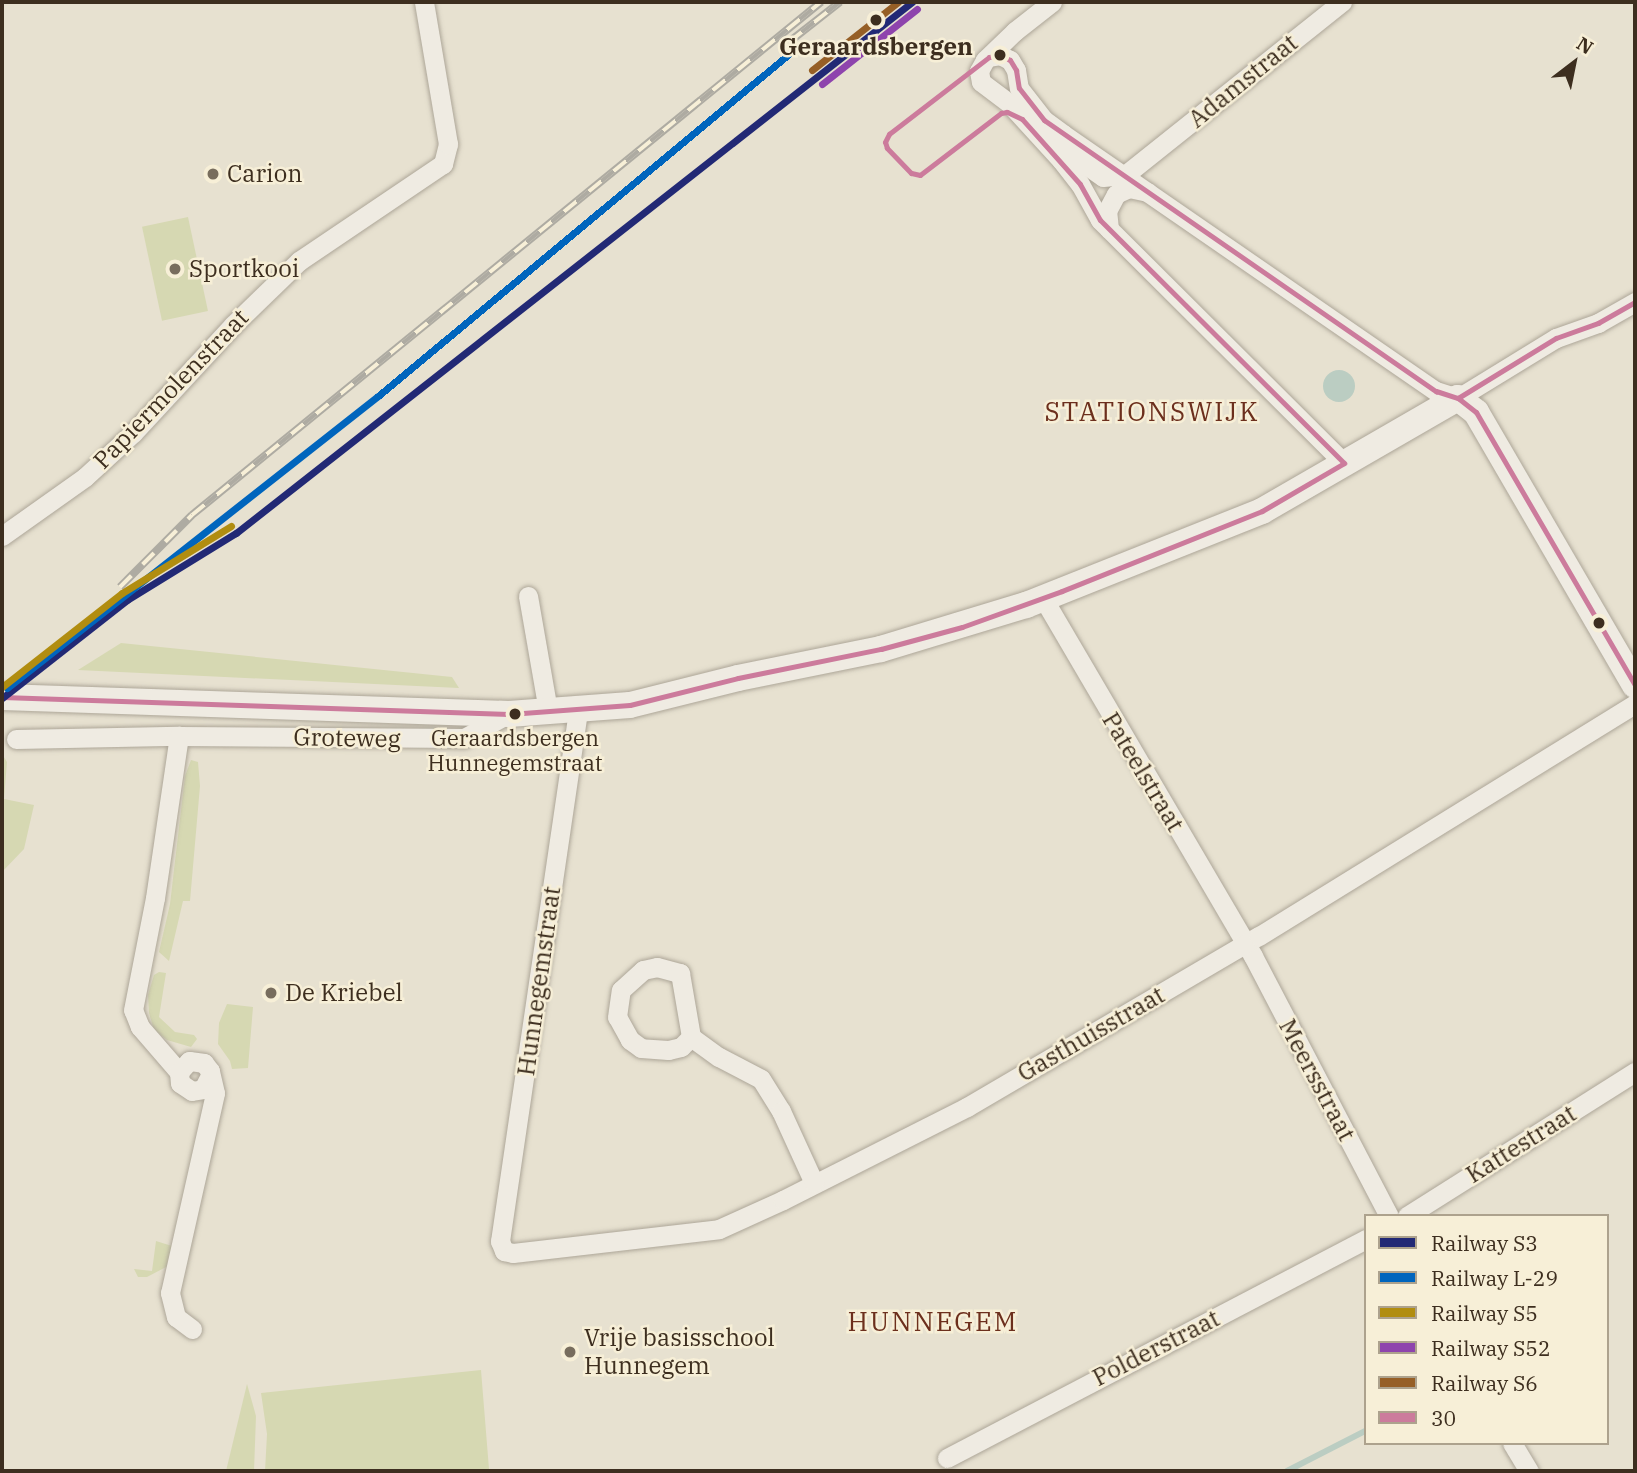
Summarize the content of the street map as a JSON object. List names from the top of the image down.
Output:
{
  "streets": {
    "main road": ["Groteweg"],
    "street": [
      "Adamstraat",
      "Papiermolenstraat",
      "Pateelstraat",
      "Hunnegemstraat",
      "Gasthuisstraat",
      "Meersstraat",
      "Kattestraat",
      "Polderstraat"
    ]
  },
  "crossings": [
    ["Groteweg", "Pateelstraat"],
    ["Groteweg", "Hunnegemstraat"],
    ["Pateelstraat", "Gasthuisstraat"],
    ["Pateelstraat", "Meersstraat"],
    ["Hunnegemstraat", "Gasthuisstraat"],
    ["Gasthuisstraat", "Meersstraat"]
  ],
  "districts": ["STATIONSWIJK", "HUNNEGEM"],
  "places": [
    "Geraardsbergen",
    "Carion",
    "Sportkooi",
    "Geraardsbergen Hunnegemstraat",
    "De Kriebel",
    "Vrije basisschool Hunnegem"
  ],
  "lines": [
    "rail line S3",
    "rail line S6",
    "rail line S52",
    "rail line L-29",
    "transit line 30",
    "rail line S5"
  ],
  "legend": [
    "Railway S3",
    "Railway L-29",
    "Railway S5",
    "Railway S52",
    "Railway S6",
    "30"
  ],
  "north": "top right"
}
